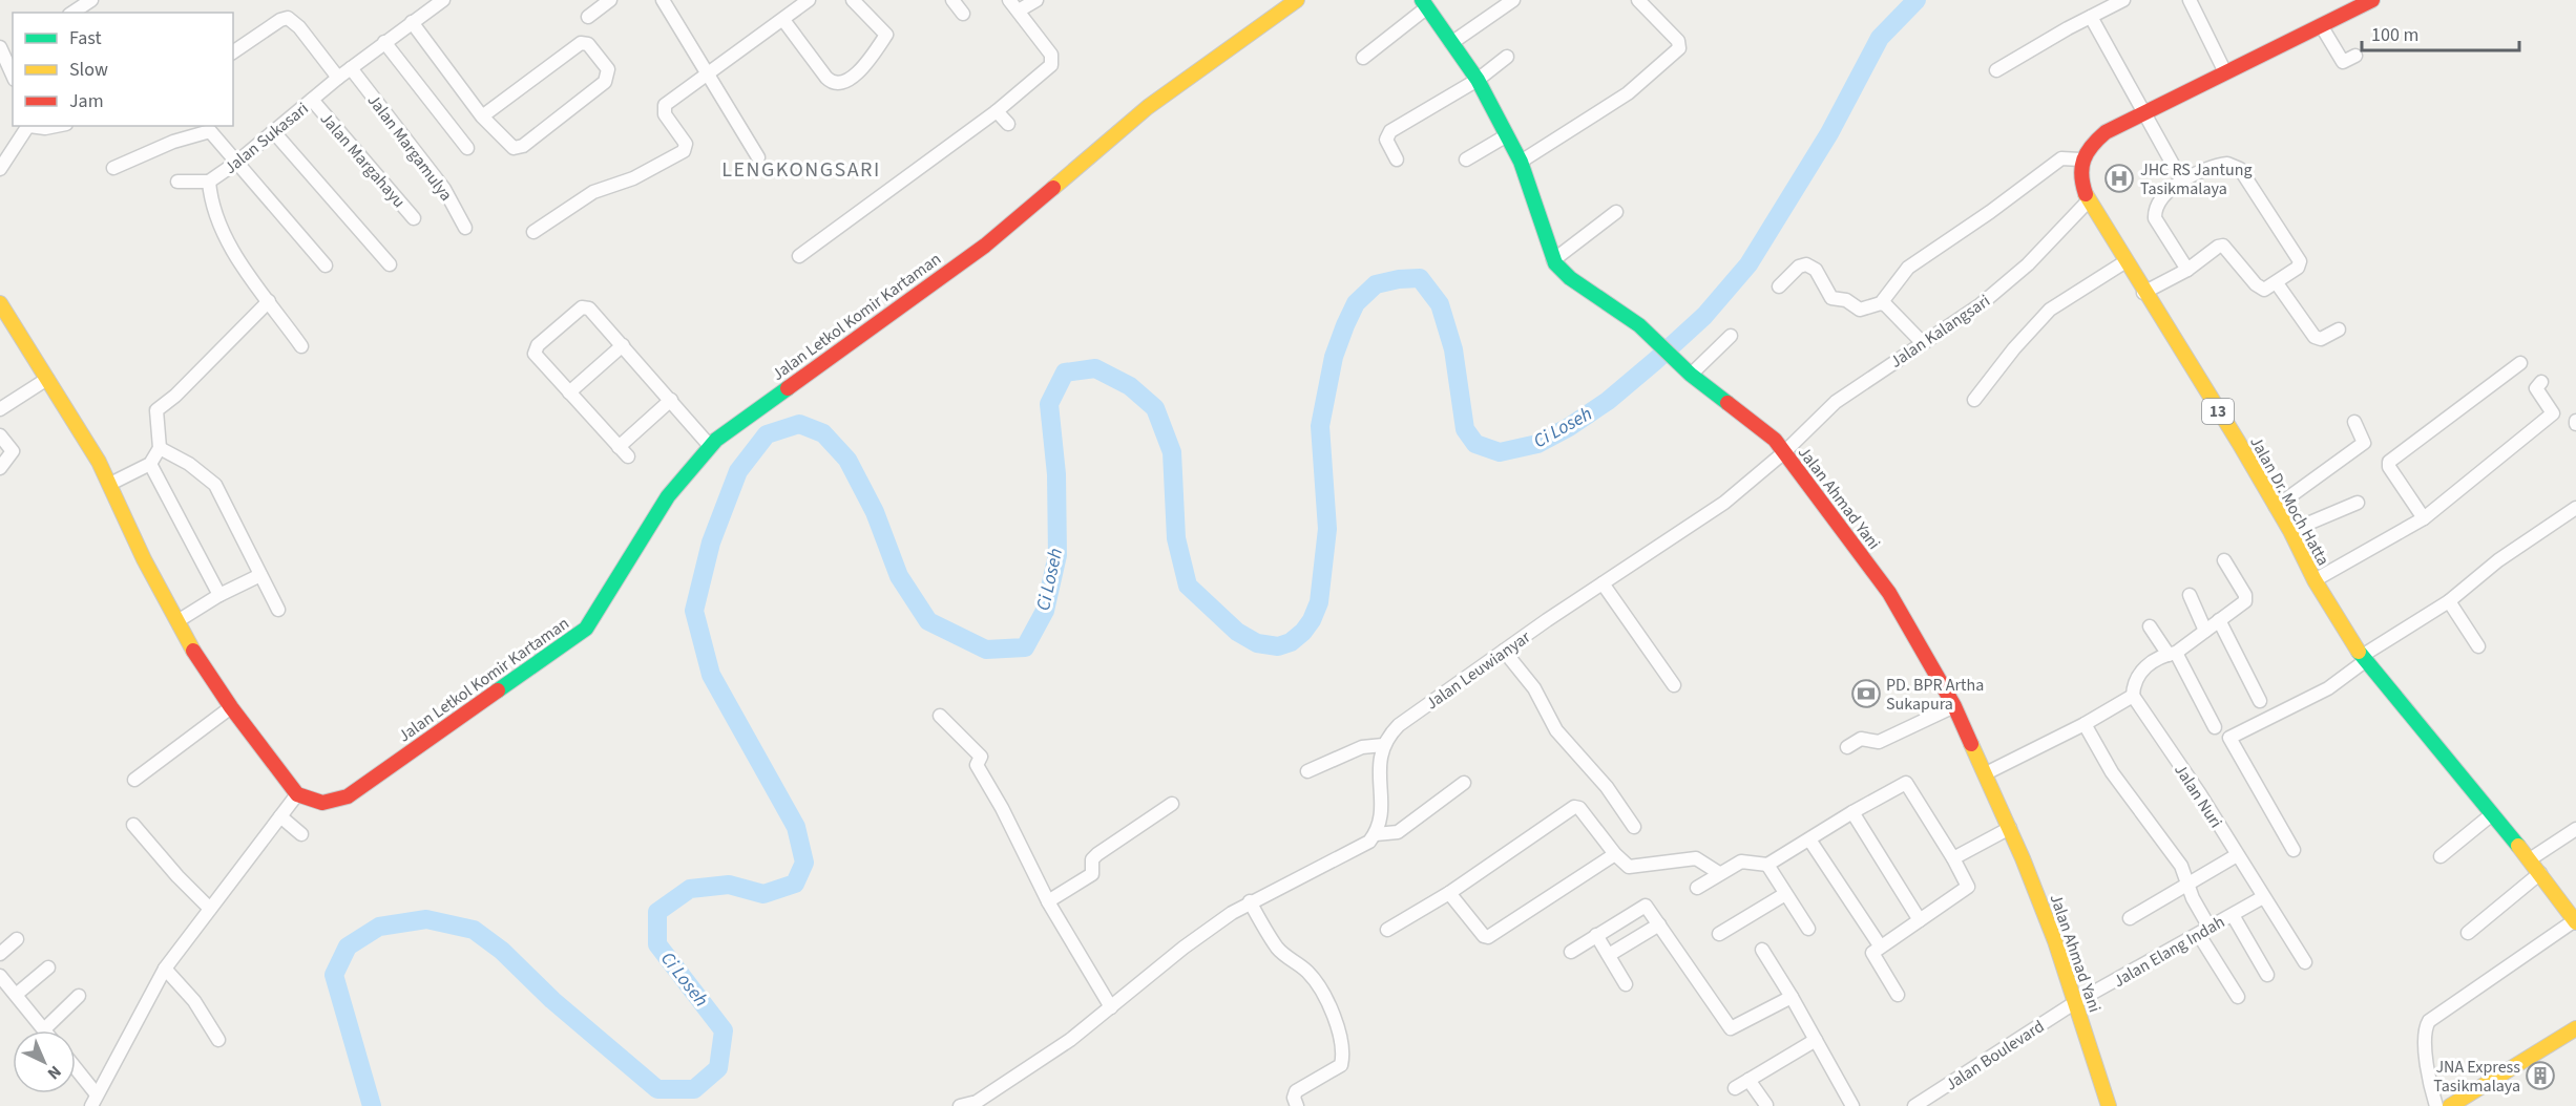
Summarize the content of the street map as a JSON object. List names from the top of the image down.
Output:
{
  "streets": {
    "main road": [
      "Jalan Letkol Komir Kartaman",
      "13",
      "Jalan Ahmad Yani",
      "Jalan Dr. Moch Hatta"
    ],
    "street": [
      "Jalan Sukasari",
      "Jalan Margamulya",
      "Jalan Margahayu",
      "Jalan Kalangsari",
      "Jalan Leuwianyar",
      "Jalan Nuri",
      "Jalan Elang Indah",
      "Jalan Boulevard"
    ]
  },
  "crossings": [
    ["Jalan Sukasari", "Jalan Margamulya"],
    ["Jalan Sukasari", "Jalan Margahayu"],
    ["Jalan Kalangsari", "Jalan Ahmad Yani"],
    ["Jalan Kalangsari", "Jalan Dr. Moch Hatta"],
    ["Jalan Kalangsari", "Jalan Leuwianyar"],
    ["Jalan Ahmad Yani", "Jalan Leuwianyar"],
    ["Jalan Ahmad Yani", "Jalan Elang Indah"],
    ["Jalan Ahmad Yani", "Jalan Boulevard"],
    ["Jalan Nuri", "Jalan Elang Indah"],
    ["Jalan Elang Indah", "Jalan Boulevard"]
  ],
  "districts": ["LENGKONGSARI"],
  "water": ["Ci Loseh"],
  "places": {
    "hospital": ["JHC RS Jantung Tasikmalaya"],
    "bank": ["PD. BPR Artha Sukapura"],
    "building": ["JNA Express Tasikmalaya"]
  },
  "legend": ["Fast", "Slow", "Jam"],
  "scale_bar": "100 m",
  "north": "bottom right"
}
